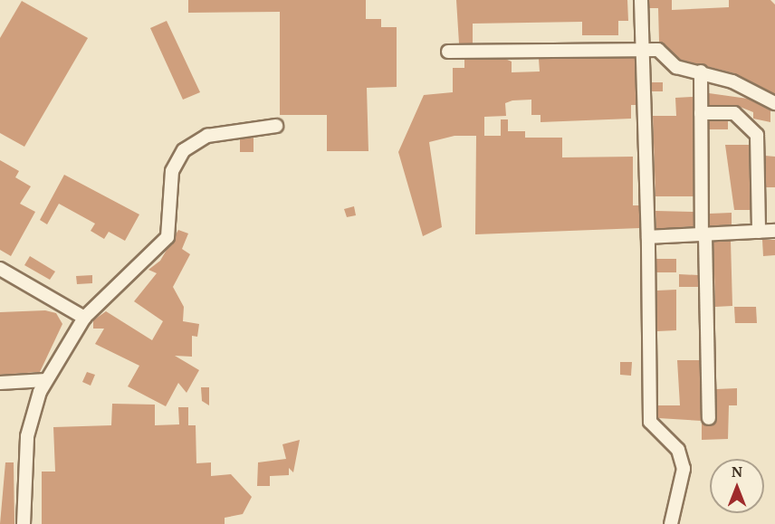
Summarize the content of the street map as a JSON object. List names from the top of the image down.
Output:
{
  "north": "top"
}
